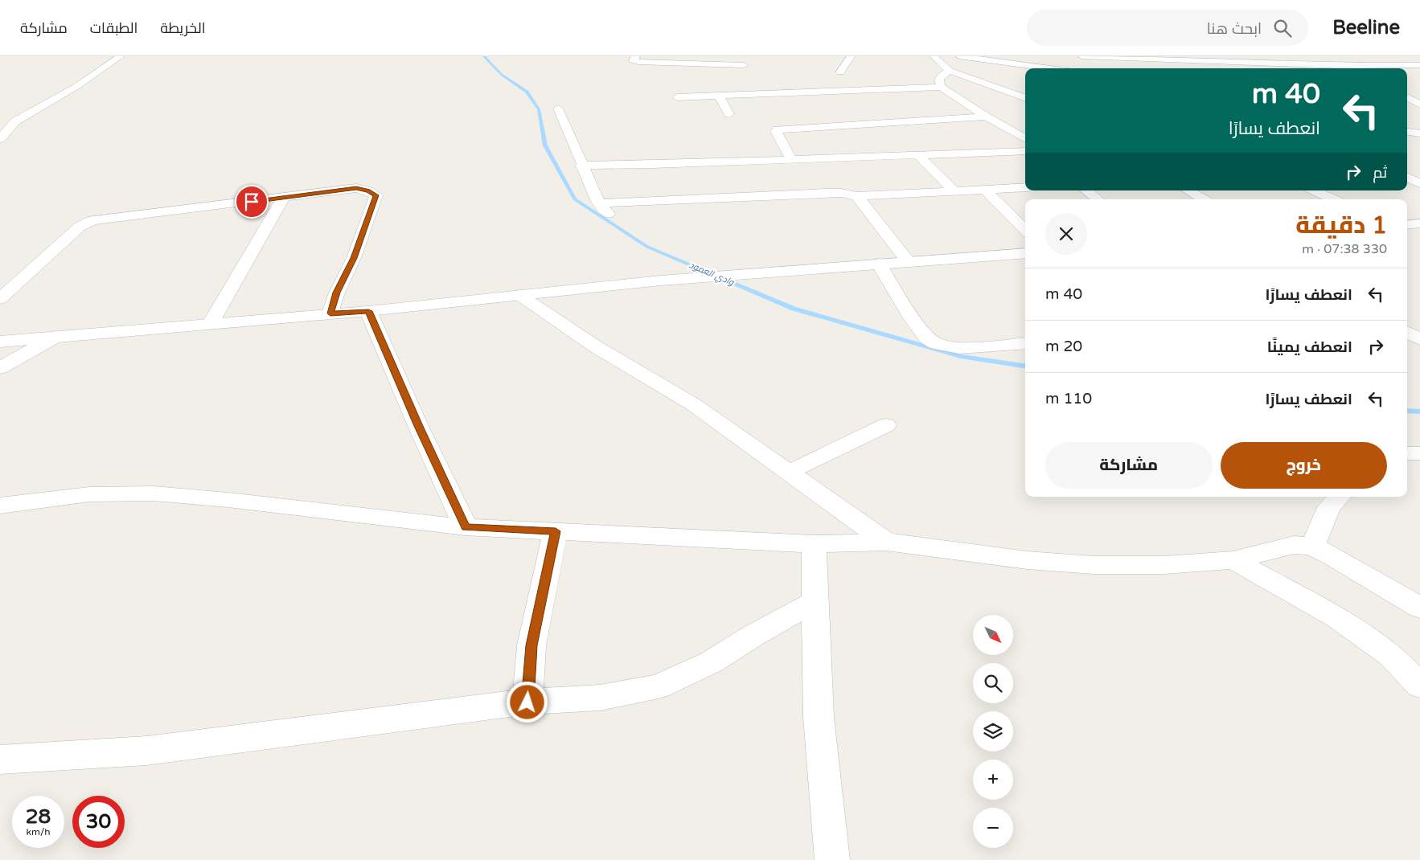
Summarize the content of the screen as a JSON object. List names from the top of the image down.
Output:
{
  "water": ["وادي العمود"],
  "north": "bottom right",
  "page": {
    "header": "Beeline",
    "search": "ابحث هنا",
    "nav": ["الخريطة", "الطبقات", "مشاركة"],
    "turn": ["40 m", "انعطف يسارًا"],
    "then": "ثم",
    "heading": ["1 دقيقة", "330 m · 07:38"],
    "list": [
      {
        "name": "انعطف يسارًا",
        "value": "40 m"
      },
      {
        "name": "انعطف يمينًا",
        "value": "20 m"
      },
      {
        "name": "انعطف يسارًا",
        "value": "110 m"
      }
    ],
    "buttons": ["خروج", "مشاركة"],
    "map_buttons": ["+", "−"],
    "speed": "28 km/h",
    "limit": "30"
  }
}
